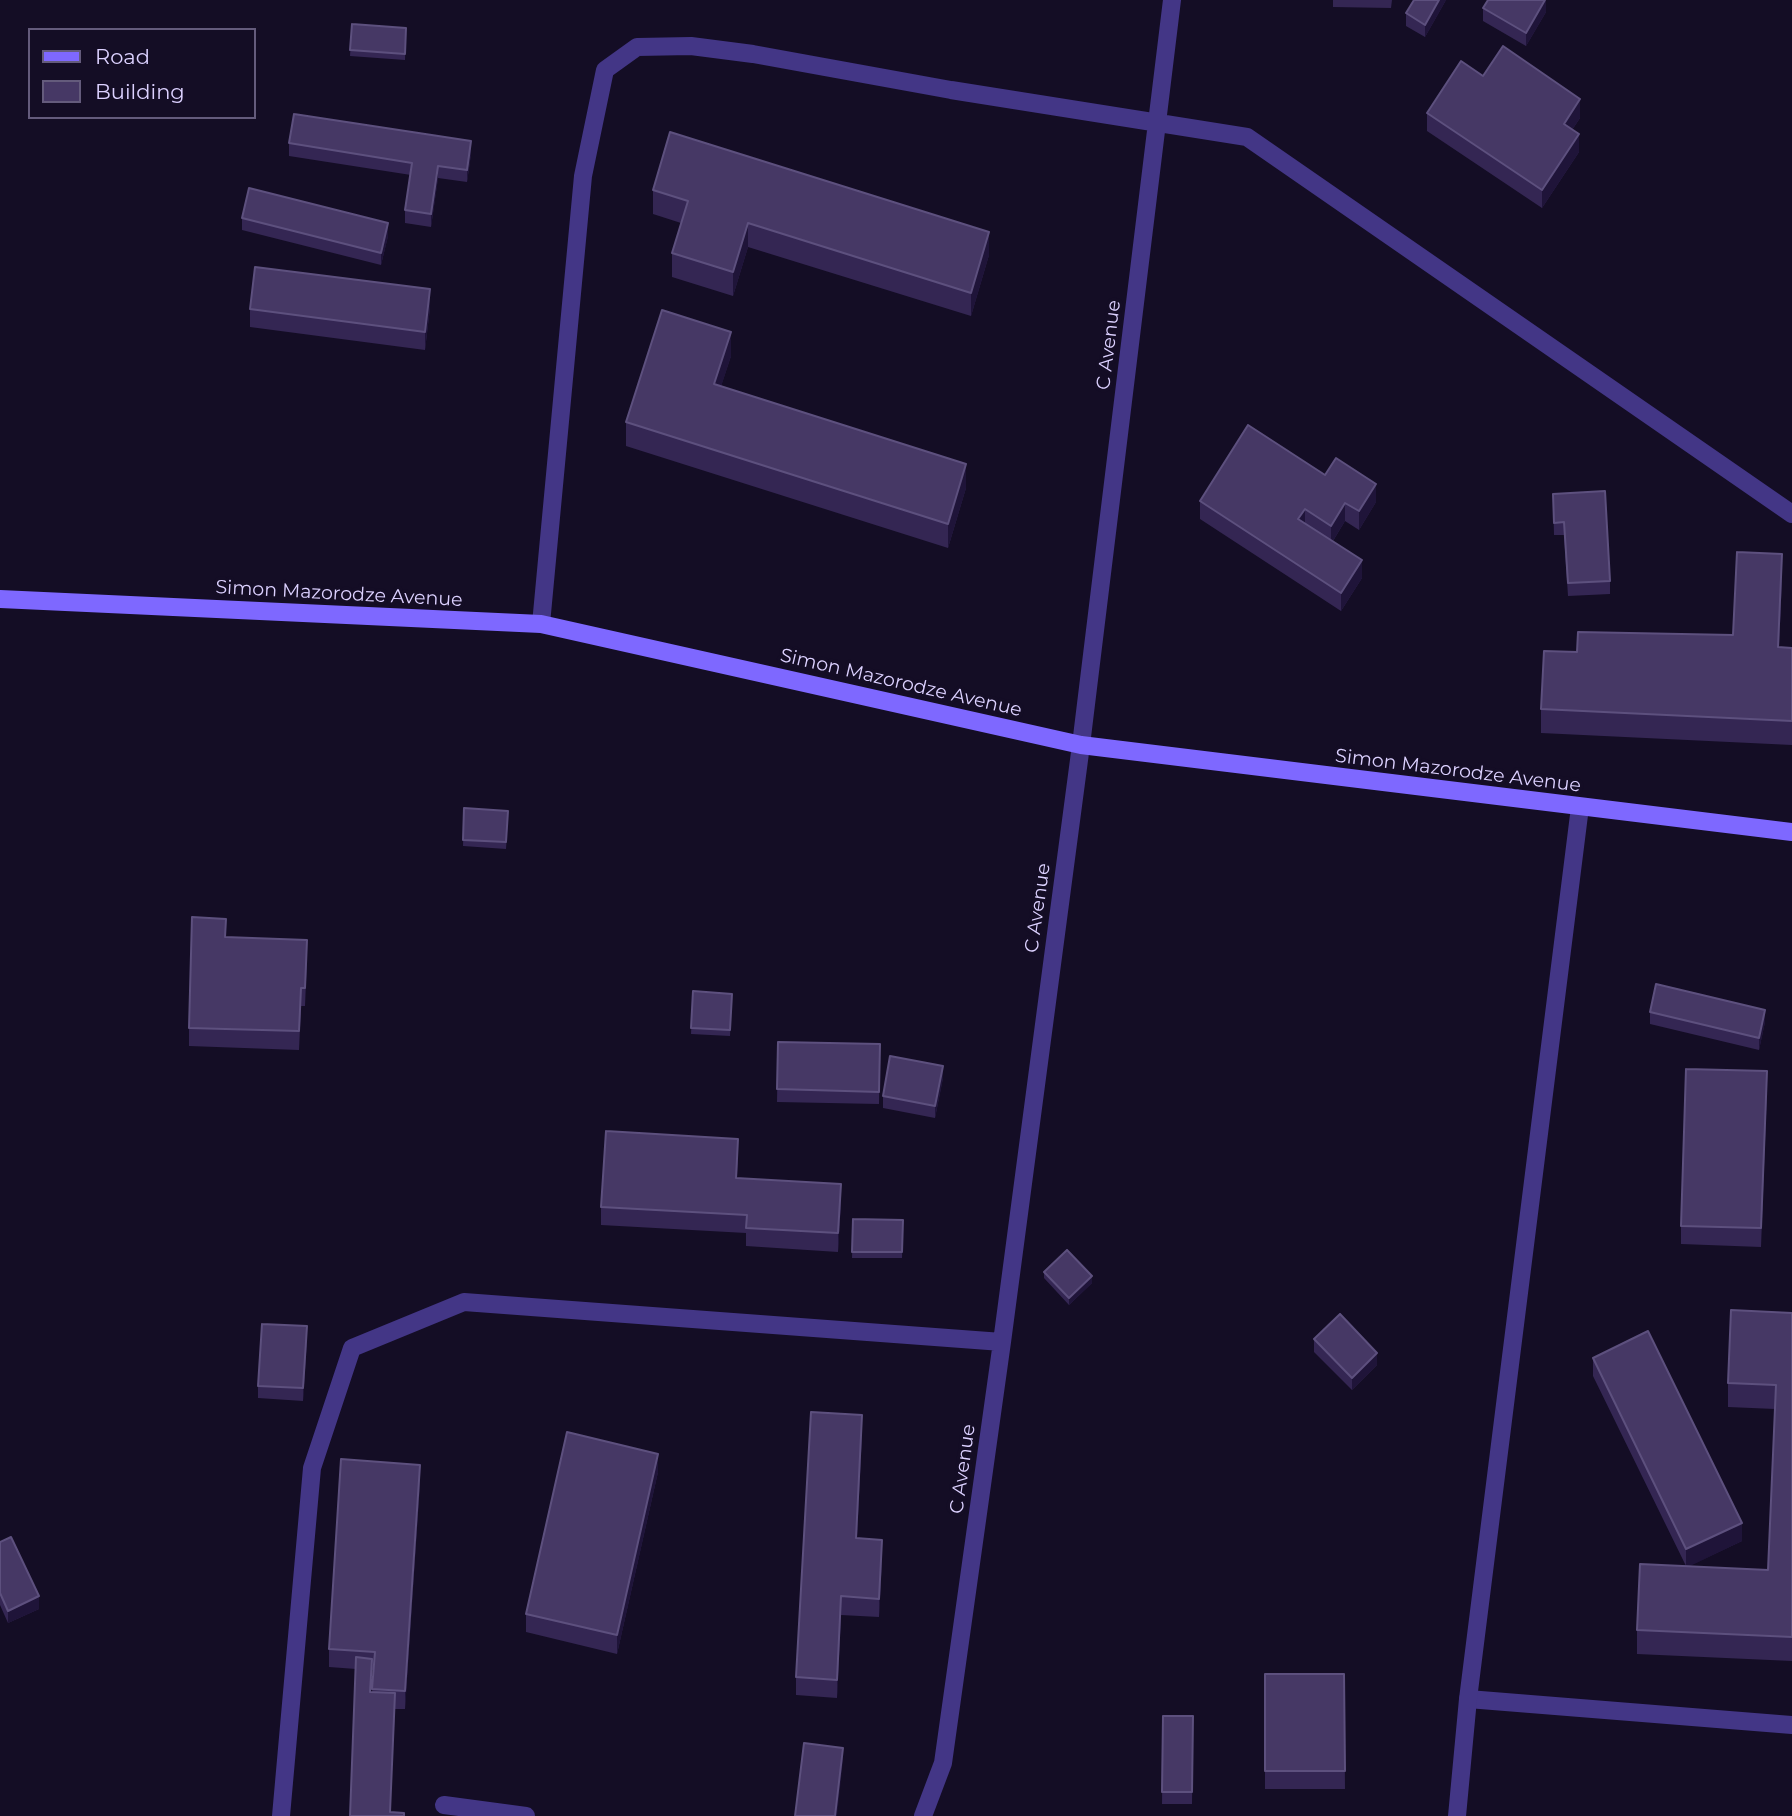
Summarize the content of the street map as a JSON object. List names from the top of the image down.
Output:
{
  "streets": {
    "main road": ["Simon Mazorodze Avenue"],
    "street": ["C Avenue"]
  },
  "crossings": [
    ["C Avenue", "Simon Mazorodze Avenue"]
  ],
  "legend": ["Road", "Building"]
}
